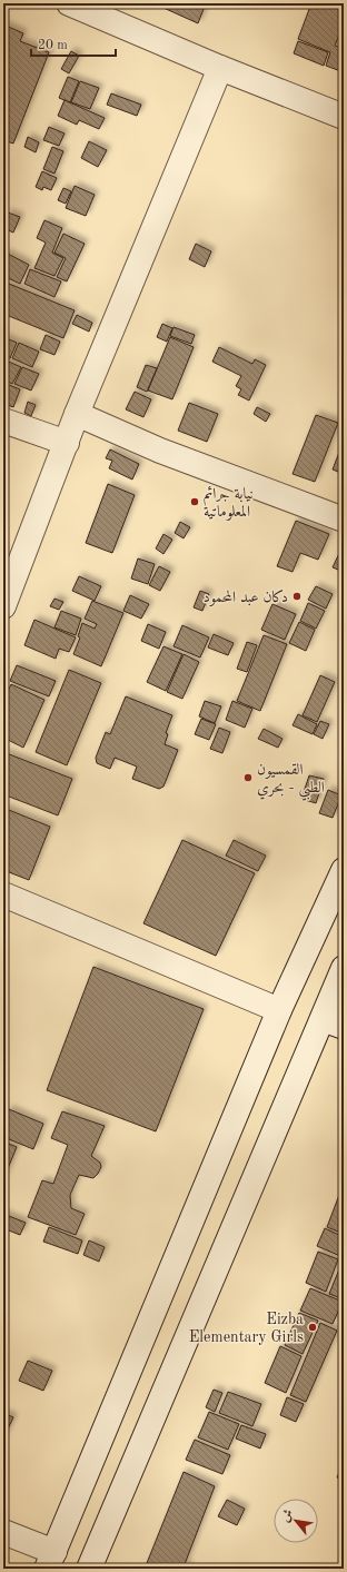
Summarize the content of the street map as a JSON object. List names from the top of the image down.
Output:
{
  "places": [
    "نيابة جرائم المعلوماتية",
    "دكان عبد المحمود",
    "القمسيون الطبي - بحري",
    "Eizba Elementary Girls"
  ],
  "scale_bar": "20 m",
  "north": "top left"
}
